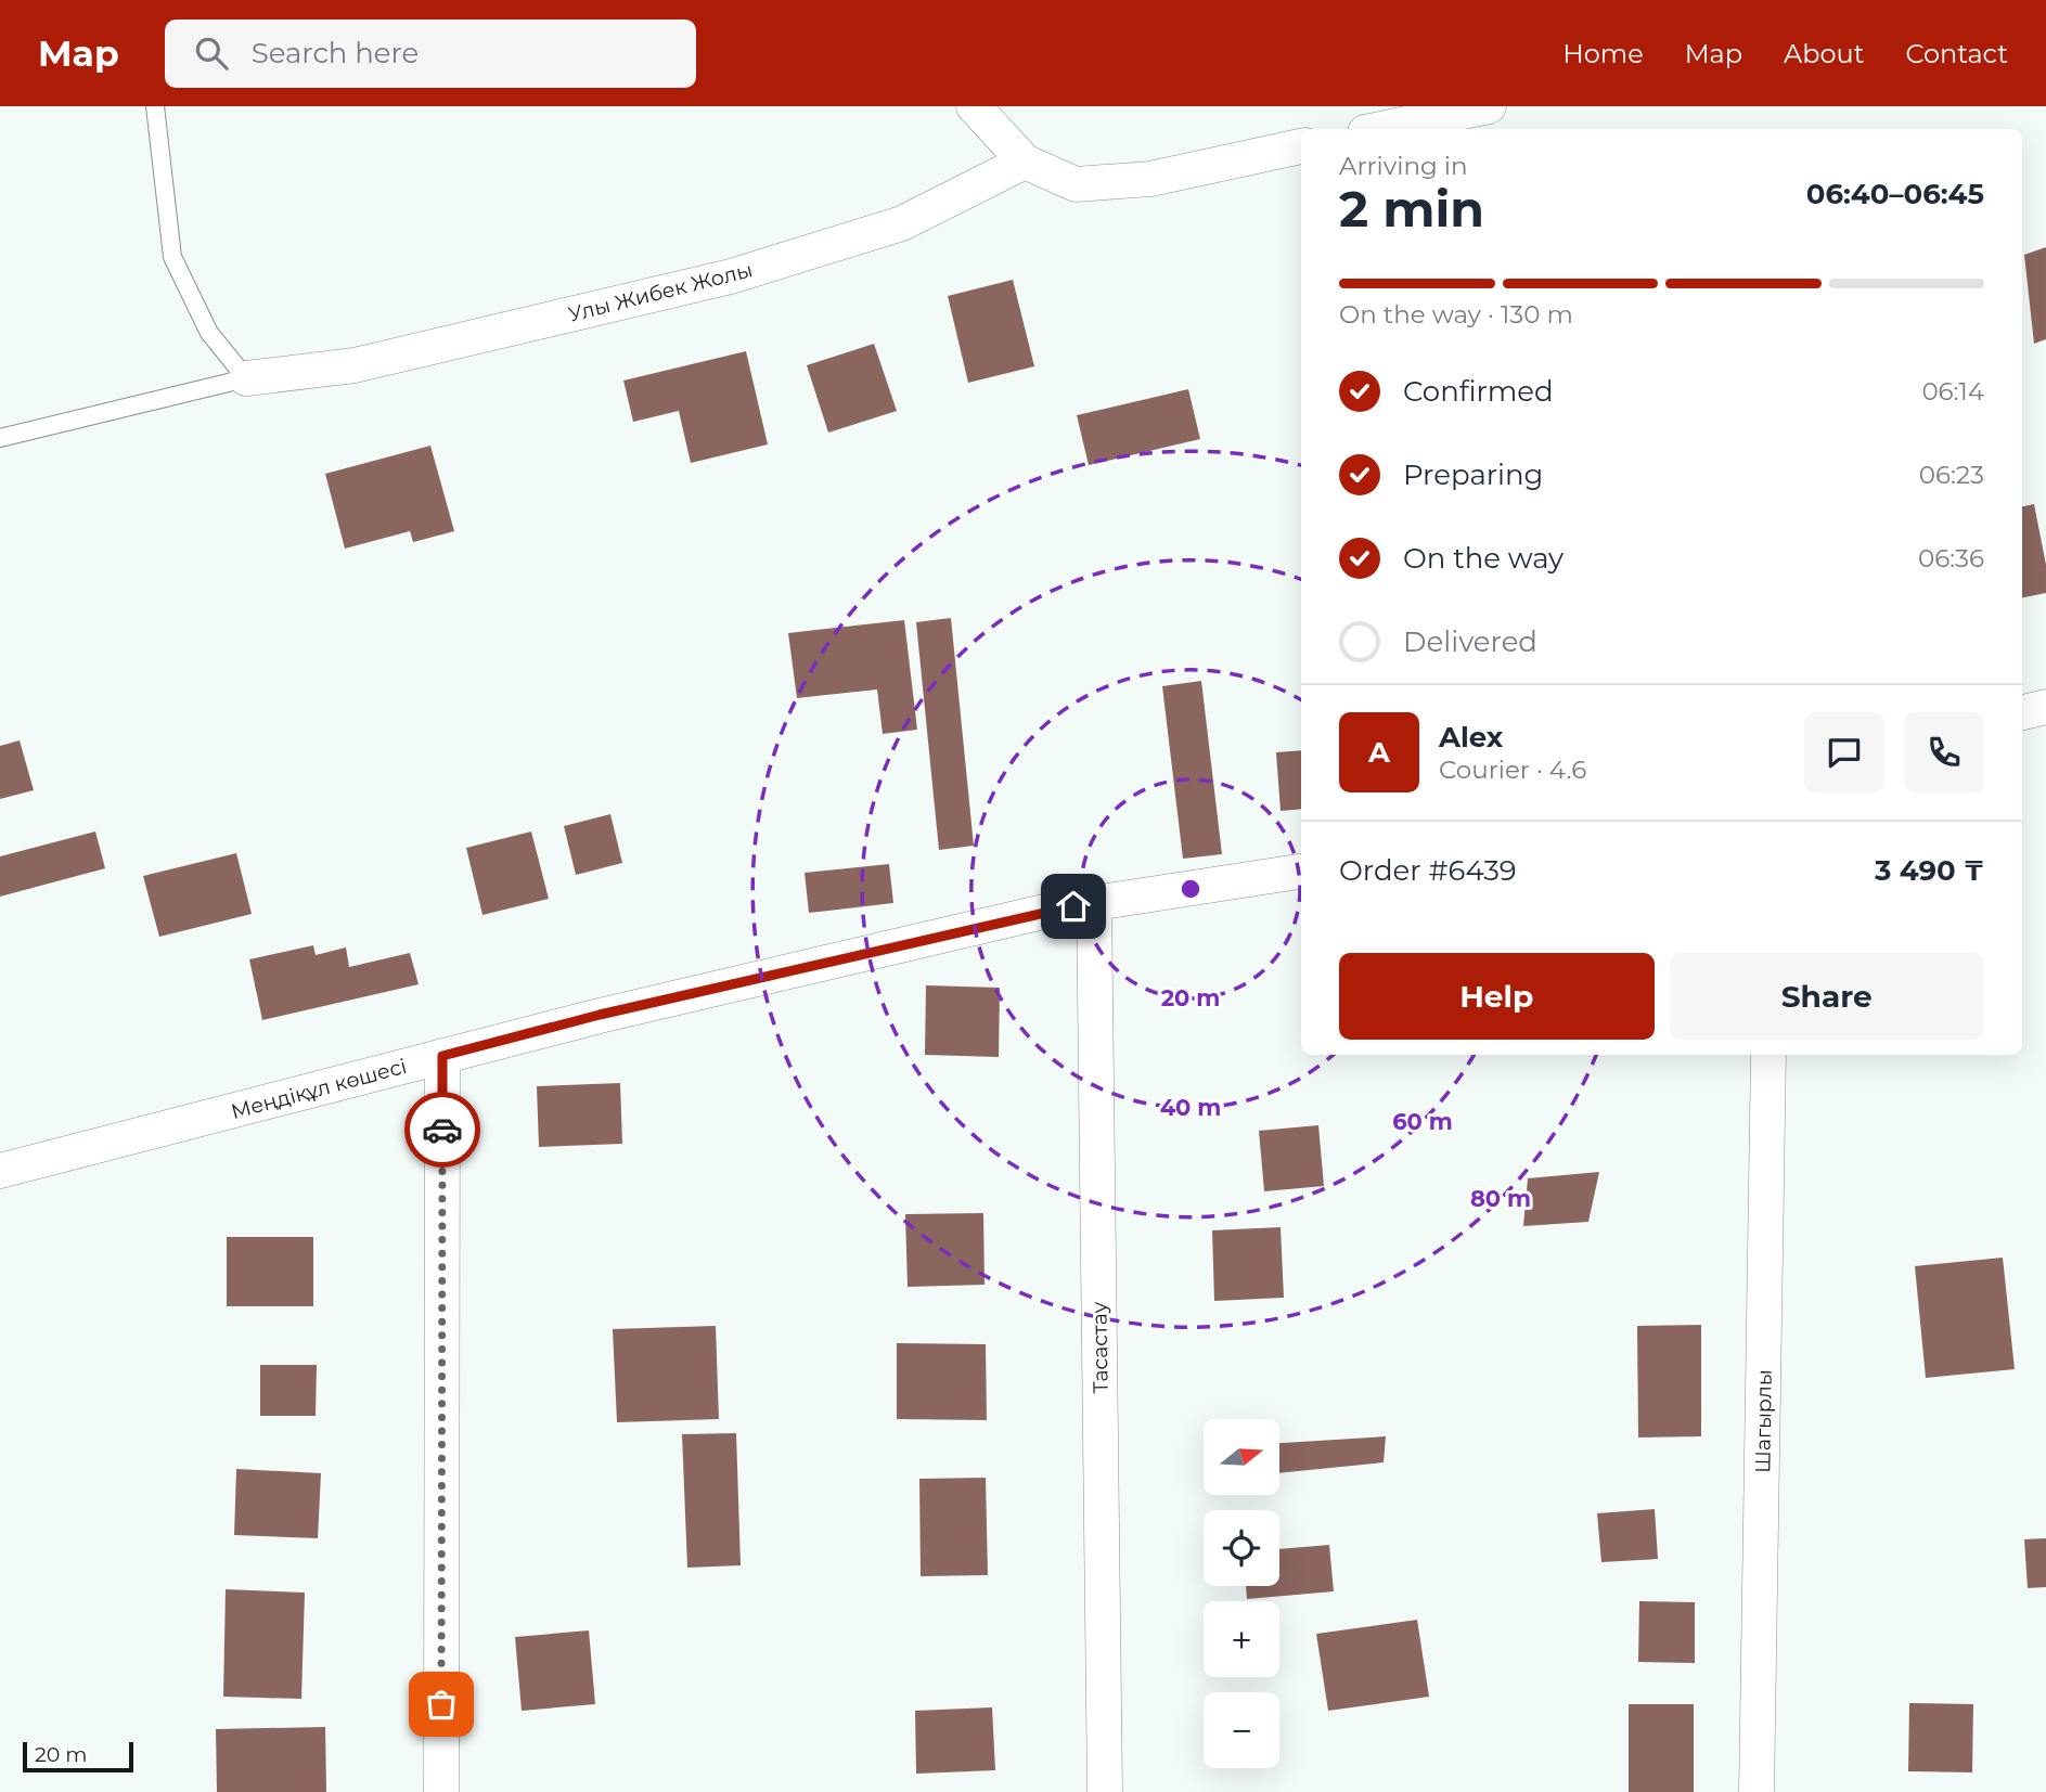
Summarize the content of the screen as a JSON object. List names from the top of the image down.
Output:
{
  "streets": {
    "street": [
      "Улы Жибек Жолы",
      "Меңдіқұл көшесі",
      "Тасастау",
      "Шагырлы"
    ]
  },
  "crossings": [
    ["Меңдіқұл көшесі", "Тасастау"]
  ],
  "scale_bar": "20 m",
  "north": "right",
  "page": {
    "header": "Map",
    "search": "Search here",
    "nav": [
      "Home",
      "Map",
      "About",
      "Contact"
    ],
    "heading": ["2 min", "Arriving in", "06:40–06:45"],
    "panel": [
      "Alex",
      "Courier · 4.6",
      "Order #6439",
      "3 490 ₸"
    ],
    "bar": "On the way · 130 m",
    "list": [
      ["Confirmed", "06:14"],
      ["Preparing", "06:23"],
      ["On the way", "06:36"],
      "Delivered"
    ],
    "round": "A",
    "buttons": ["Help", "Share"],
    "map_buttons": ["+", "−"],
    "scale": "20 m"
  },
  "rings": [
    "20 m",
    "40 m",
    "60 m",
    "80 m"
  ]
}
